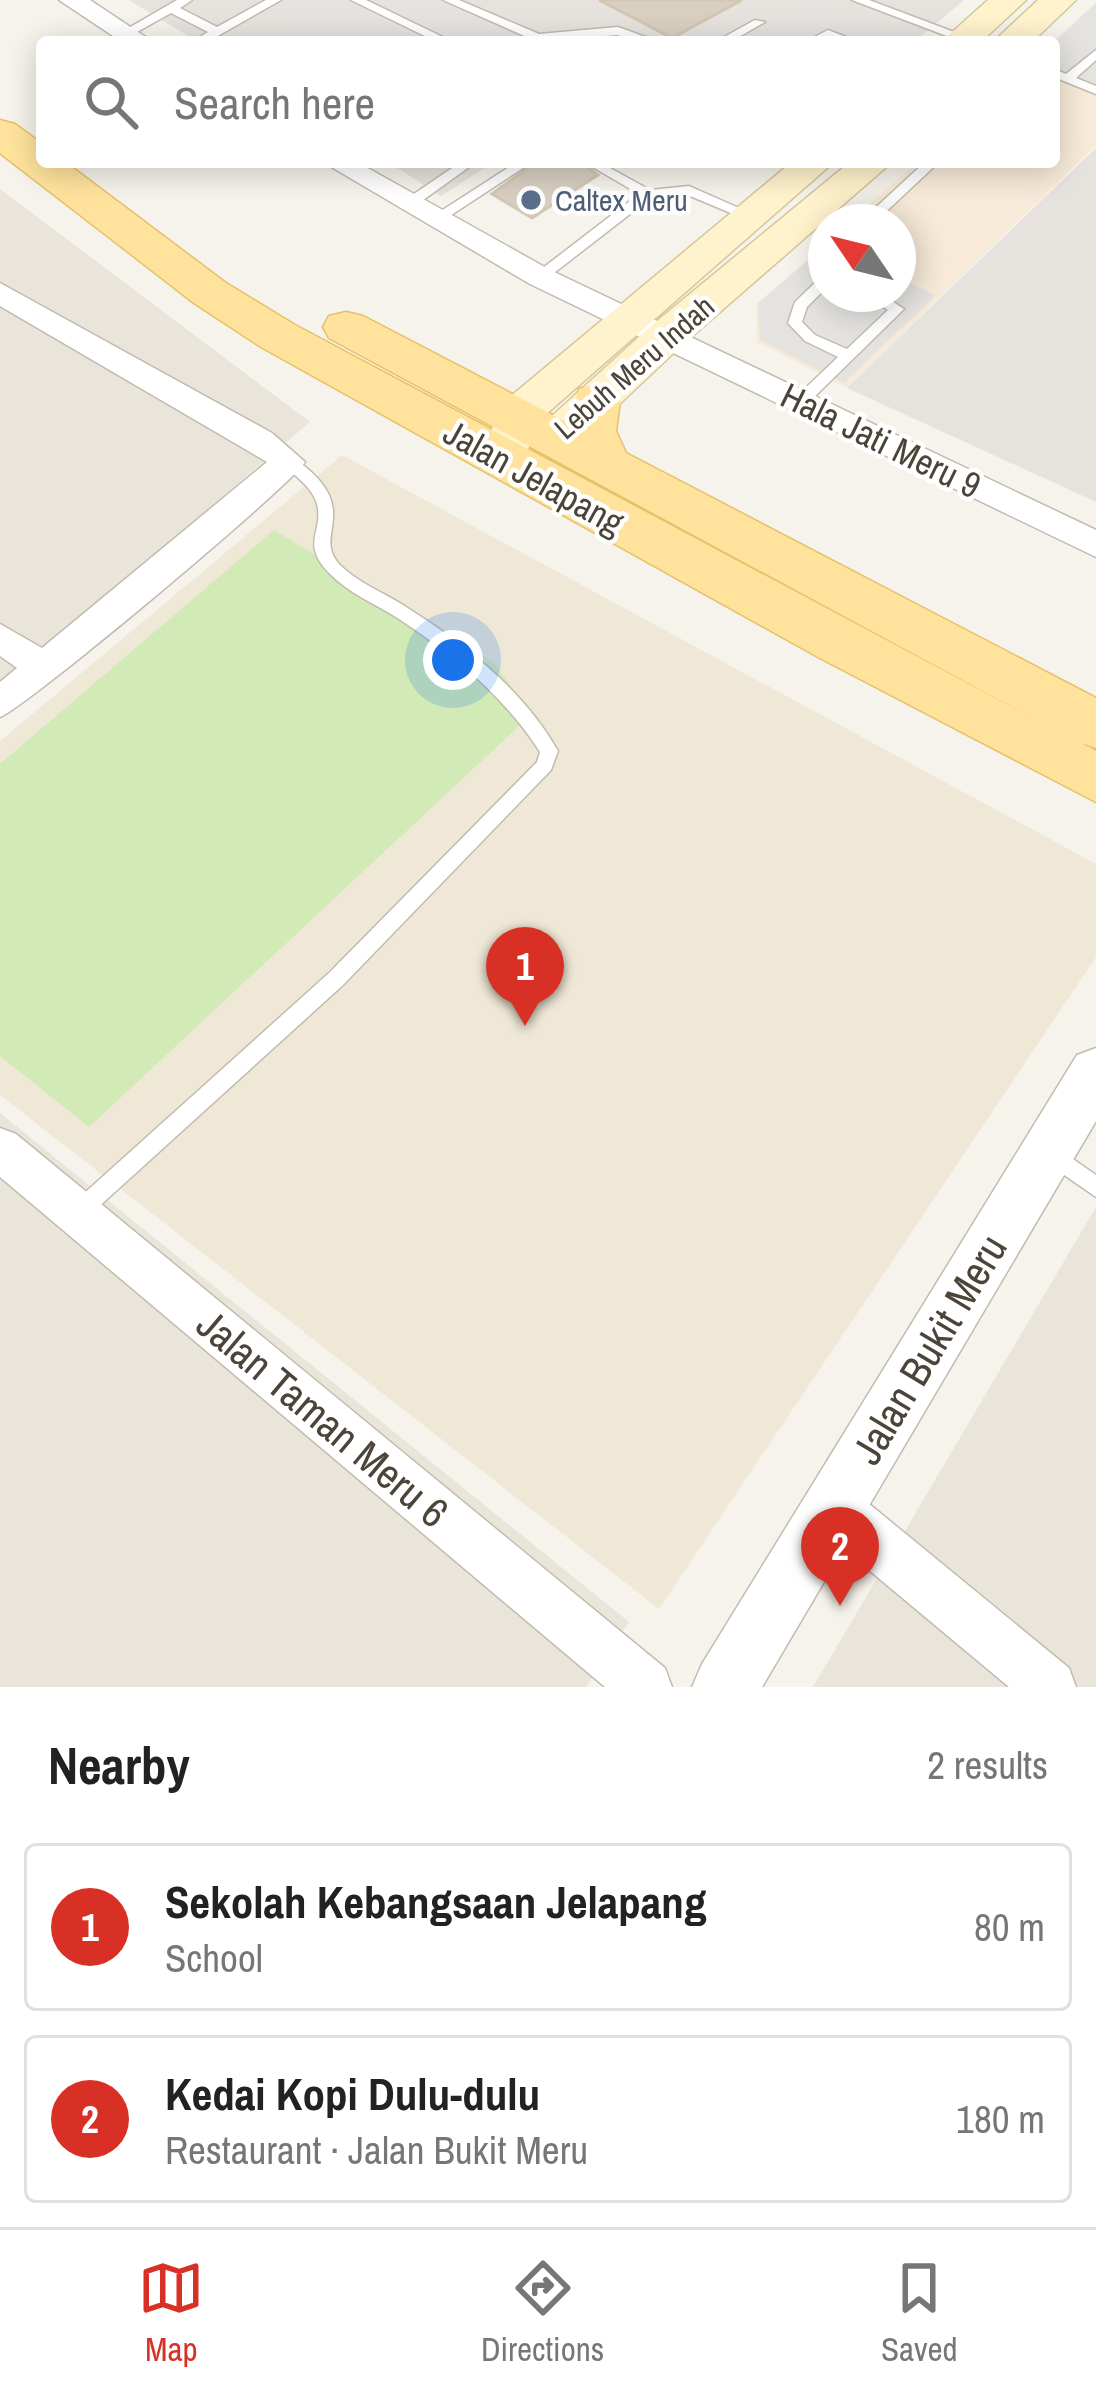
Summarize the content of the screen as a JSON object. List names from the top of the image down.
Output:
{
  "streets": {
    "main road": ["Lebuh Meru Indah", "Jalan Jelapang"],
    "street": ["Hala Jati Meru 9", "Jalan Bukit Meru", "Jalan Taman Meru 6"]
  },
  "crossings": [
    ["Lebuh Meru Indah", "Hala Jati Meru 9"],
    ["Lebuh Meru Indah", "Jalan Jelapang"]
  ],
  "places": ["Caltex Meru"],
  "north": "top left",
  "page": {
    "search": "Search here",
    "pins": ["1", "2"],
    "heading": ["Nearby", "2 results"],
    "list": [
      {
        "mark": "1",
        "name": "Sekolah Kebangsaan Jelapang",
        "note": "School",
        "value": "80 m"
      },
      {
        "mark": "2",
        "name": "Kedai Kopi Dulu-dulu",
        "note": "Restaurant · Jalan Bukit Meru",
        "value": "180 m"
      }
    ],
    "nav": ["Map", "Directions", "Saved"]
  }
}
